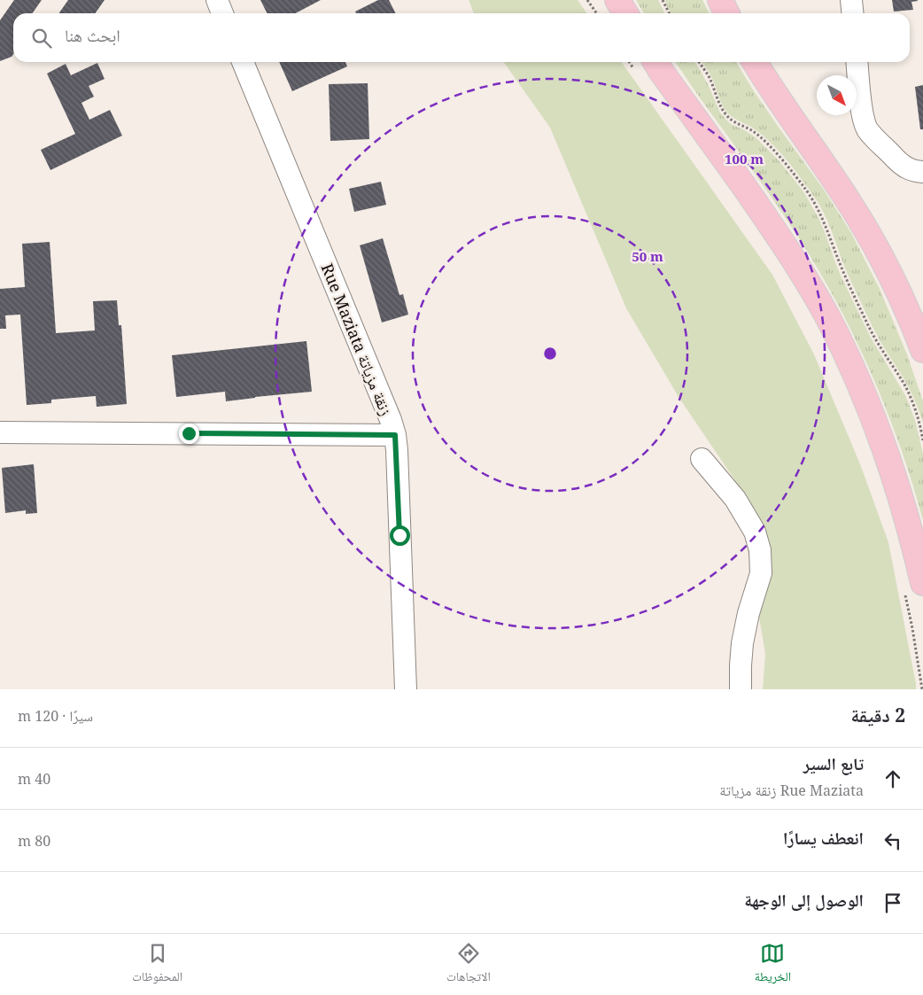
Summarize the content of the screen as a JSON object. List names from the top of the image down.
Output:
{
  "streets": {
    "street": ["Rue Maziata زنقة مزياتة"]
  },
  "north": "bottom right",
  "page": {
    "search": "ابحث هنا",
    "heading": ["2 دقيقة", "سيرًا · 120 m"],
    "list": [
      ["تابع السير", "Rue Maziata زنقة مزياتة", "40 m"],
      ["انعطف يسارًا", "80 m"],
      "الوصول إلى الوجهة"
    ],
    "nav": ["الخريطة", "الاتجاهات", "المحفوظات"]
  },
  "rings": ["100 m", "50 m"]
}
